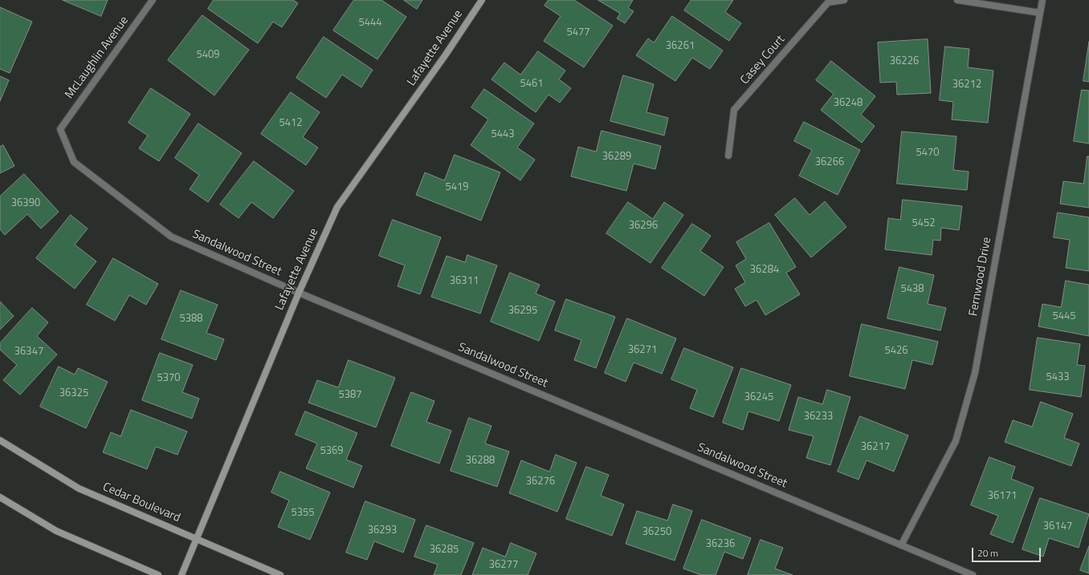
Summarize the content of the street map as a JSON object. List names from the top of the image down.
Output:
{
  "streets": {
    "street": [
      "Lafayette Avenue",
      "McLaughlin Avenue",
      "Casey Court",
      "Sandalwood Street",
      "Fernwood Drive",
      "Cedar Boulevard"
    ]
  },
  "crossings": [
    ["Lafayette Avenue", "Sandalwood Street"],
    ["Lafayette Avenue", "Cedar Boulevard"],
    ["McLaughlin Avenue", "Sandalwood Street"],
    ["Sandalwood Street", "Fernwood Drive"]
  ],
  "house_numbers": [
    "5444",
    "5477",
    "36261",
    "5409",
    "36226",
    "5461",
    "36212",
    "36248",
    "5412",
    "5443",
    "5470",
    "36289",
    "36266",
    "5419",
    "36390",
    "5452",
    "36296",
    "36284",
    "36311",
    "5438",
    "36295",
    "5445",
    "5388",
    "36271",
    "5426",
    "36347",
    "5433",
    "5370",
    "36325",
    "5387",
    "36245",
    "36233",
    "36217",
    "5369",
    "36288",
    "36276",
    "36171",
    "5355",
    "36147",
    "36293",
    "36250",
    "36236",
    "36285",
    "36277"
  ],
  "scale_bar": "20 m"
}
